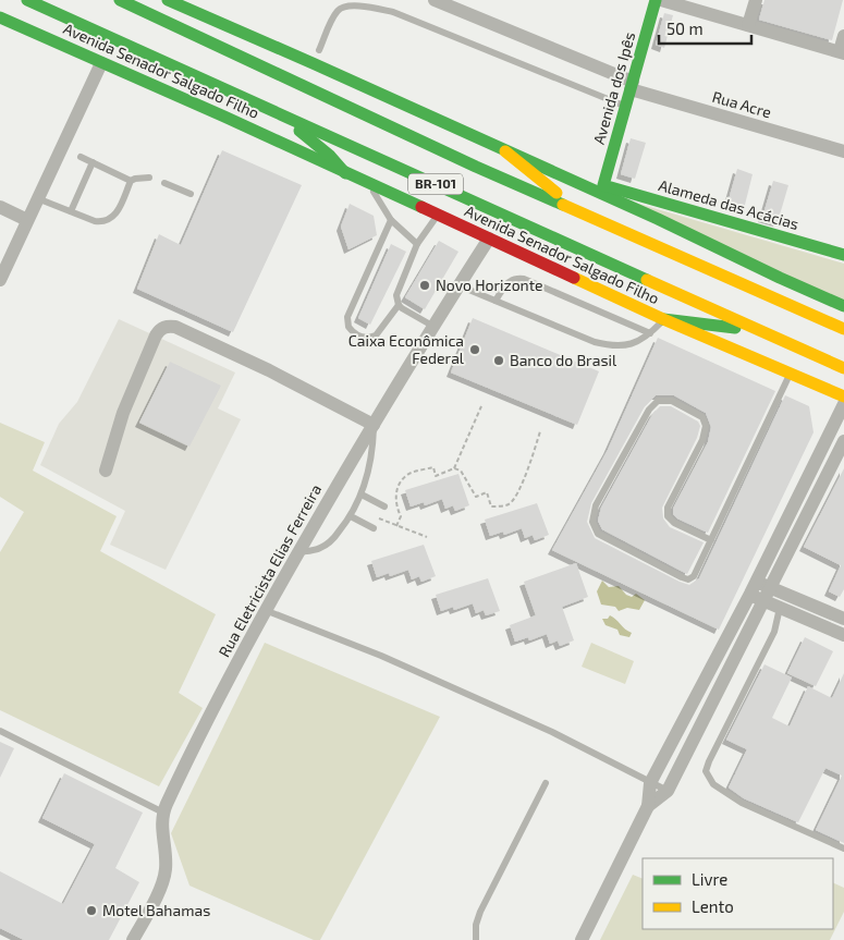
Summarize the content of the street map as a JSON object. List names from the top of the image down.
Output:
{
  "streets": {
    "main road": [
      "Avenida Senador Salgado Filho",
      "Avenida dos Ipês",
      "BR-101",
      "Alameda das Acácias"
    ],
    "street": ["Rua Acre", "Rua Eletricista Elias Ferreira"]
  },
  "crossings": [
    ["Avenida Senador Salgado Filho", "Rua Eletricista Elias Ferreira"],
    ["Avenida dos Ipês", "Rua Acre"],
    ["Avenida dos Ipês", "Alameda das Acácias"]
  ],
  "places": [
    "Novo Horizonte",
    "Caixa Econômica Federal",
    "Banco do Brasil",
    "Motel Bahamas"
  ],
  "legend": ["Livre", "Lento"],
  "scale_bar": "50 m"
}
